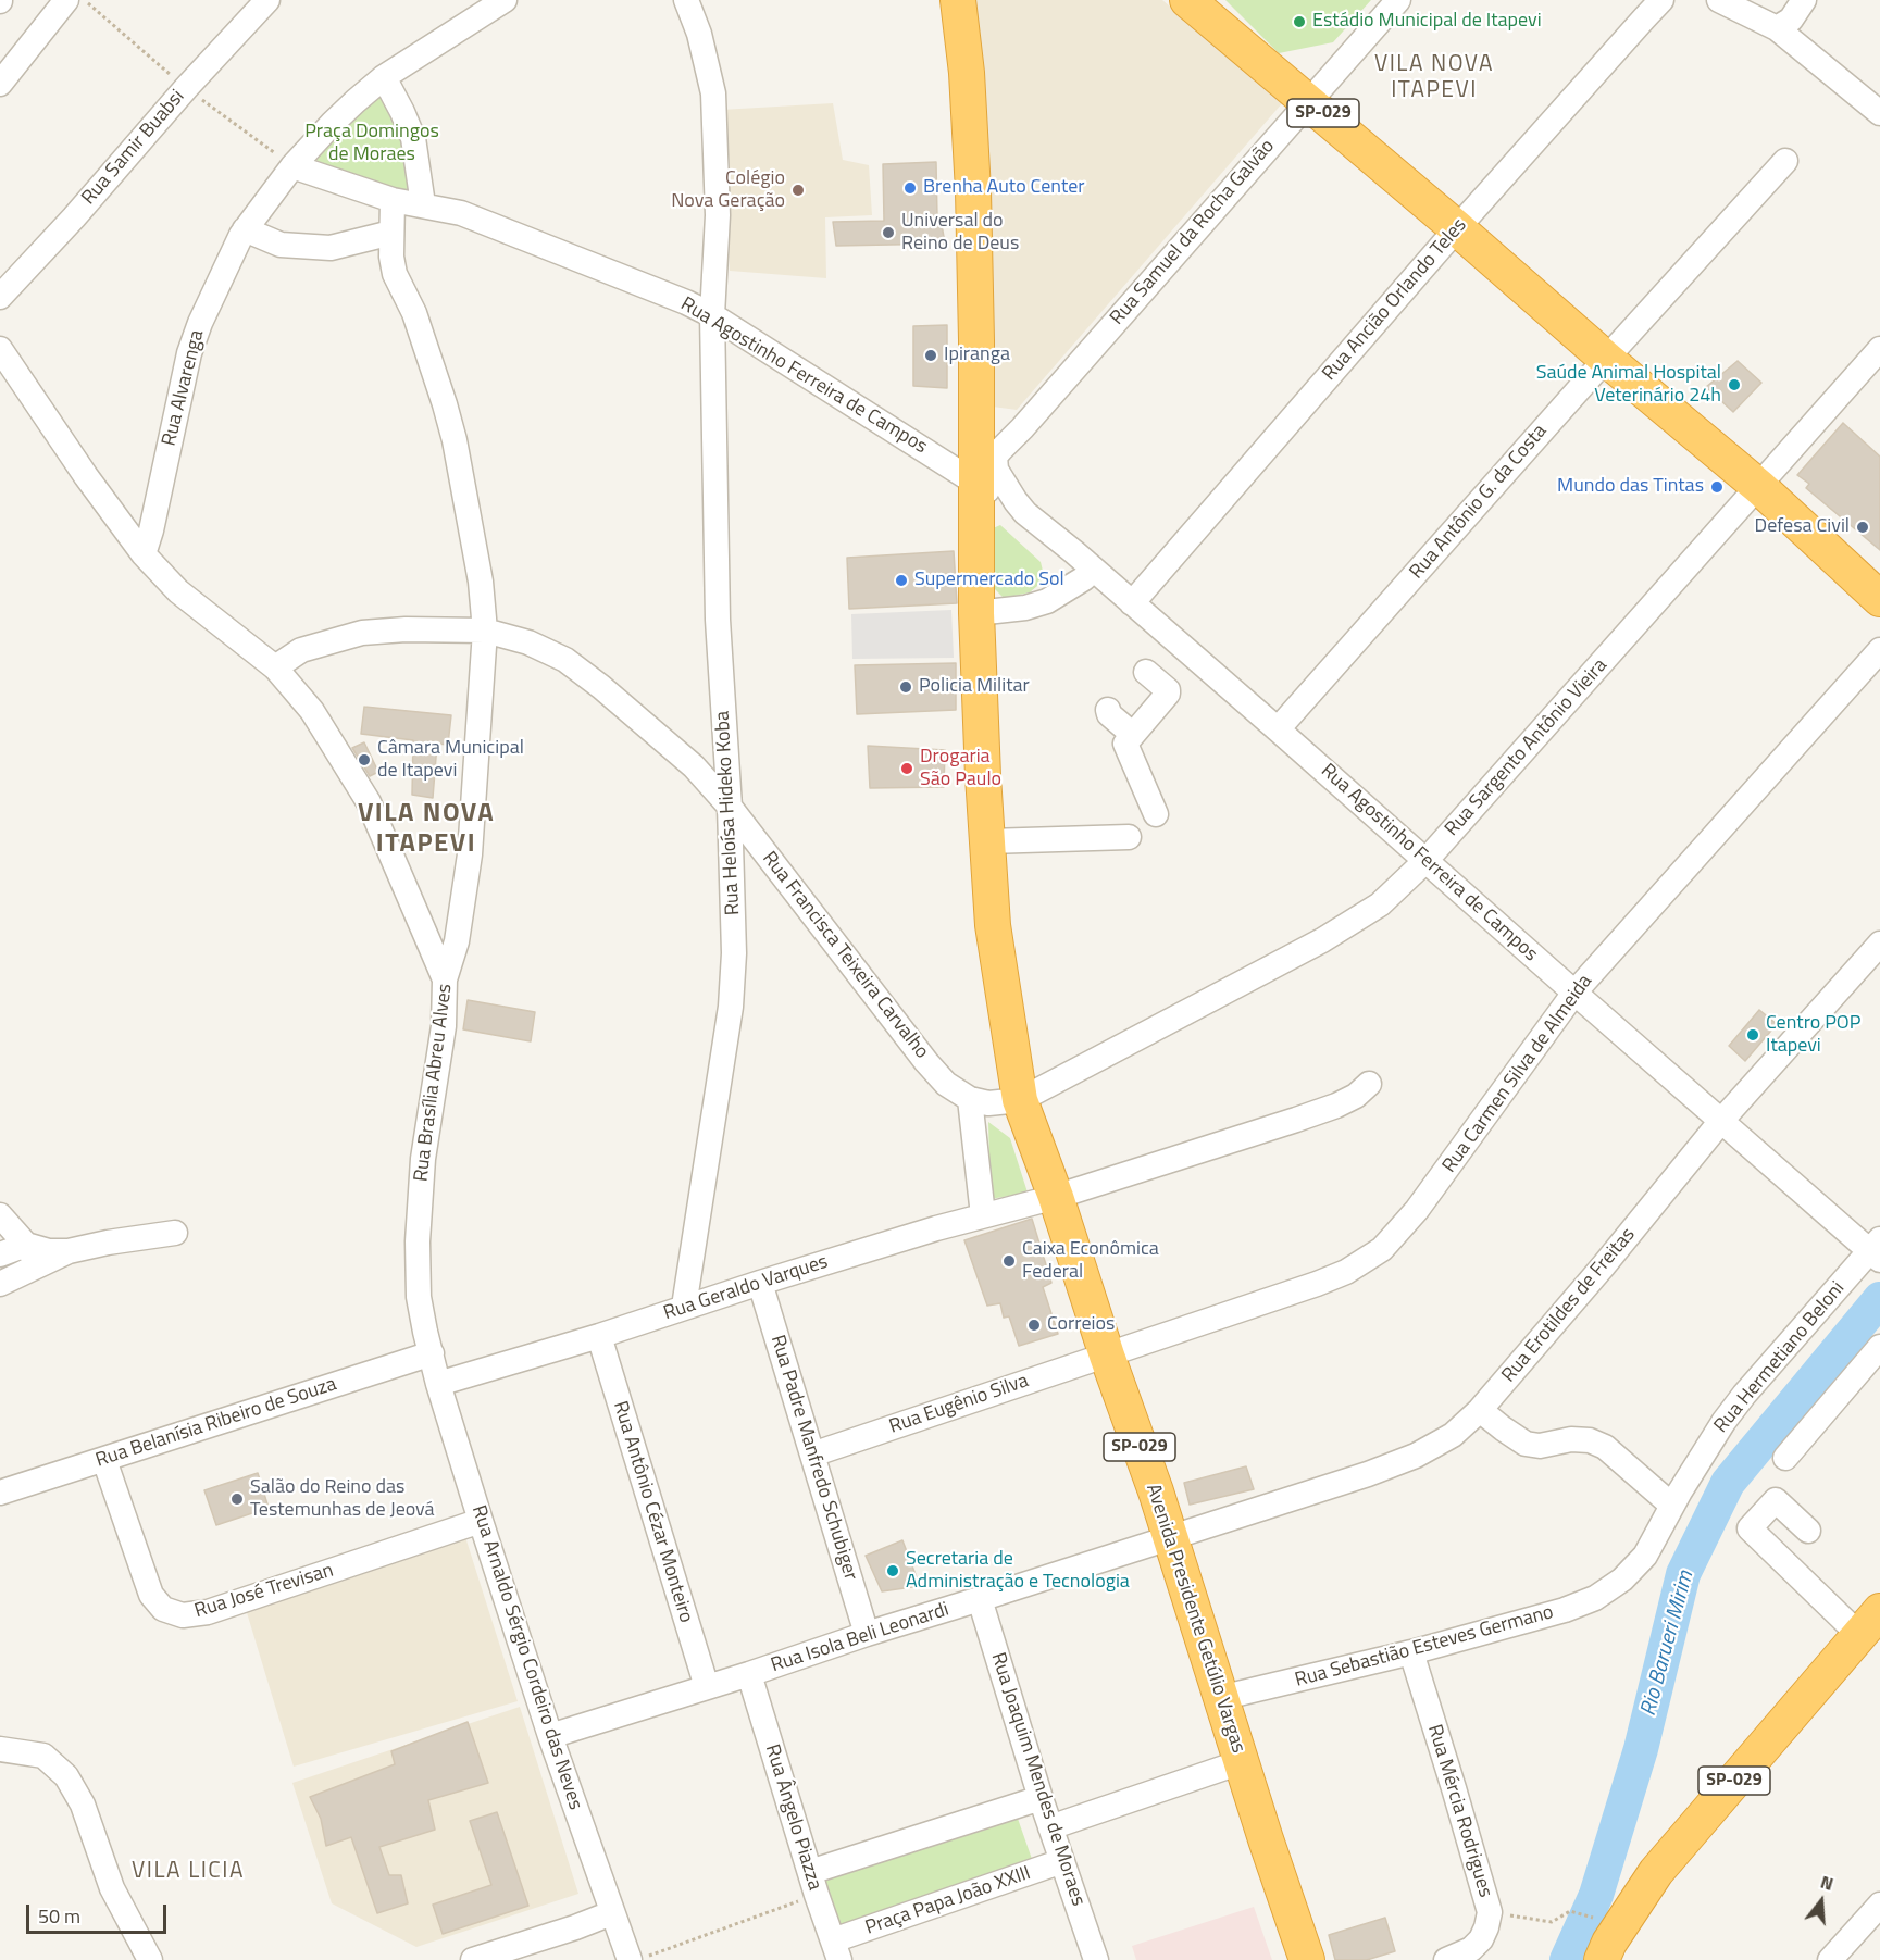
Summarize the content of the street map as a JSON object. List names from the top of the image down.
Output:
{
  "streets": {
    "highway": ["SP-029", "Avenida Presidente Getúlio Vargas"],
    "street": [
      "Rua Samir Buabsi",
      "Rua Samuel da Rocha Galvão",
      "Rua Ancião Orlando Teles",
      "Rua Agostinho Ferreira de Campos",
      "Rua Alvarenga",
      "Rua Antônio G. da Costa",
      "Rua Sargento Antônio Vieira",
      "Rua Heloísa Hideko Koba",
      "Rua Francisca Teixeira Carvalho",
      "Rua Carmen Silva de Almeida",
      "Rua Brasília Abreu Alves",
      "Rua Geraldo Varques",
      "Rua Erotildes de Freitas",
      "Rua Hermetiano Beloni",
      "Rua Eugênio Silva",
      "Rua Belanísia Ribeiro de Souza",
      "Rua Padre Manfredo Schubiger",
      "Rua Antônio Cézar Monteiro",
      "Rua José Trevisan",
      "Rua Isola Beli Leonardi",
      "Rua Sebastião Esteves Germano",
      "Rua Arnaldo Sérgio Cordeiro das Neves",
      "Rua Joaquim Mendes de Moraes",
      "Rua Mércia Rodrigues",
      "Rua Ângelo Piazza",
      "Praça Papa João XXIII"
    ]
  },
  "crossings": [
    ["SP-029", "Rua Samuel da Rocha Galvão"],
    ["SP-029", "Rua Ancião Orlando Teles"],
    ["SP-029", "Rua Antônio G. da Costa"],
    ["SP-029", "Rua Sargento Antônio Vieira"],
    ["Rua Samuel da Rocha Galvão", "Rua Agostinho Ferreira de Campos"],
    ["Rua Samuel da Rocha Galvão", "Avenida Presidente Getúlio Vargas"],
    ["Rua Ancião Orlando Teles", "Rua Agostinho Ferreira de Campos"],
    ["Rua Agostinho Ferreira de Campos", "Rua Alvarenga"],
    ["Rua Agostinho Ferreira de Campos", "Rua Antônio G. da Costa"],
    ["Rua Agostinho Ferreira de Campos", "Rua Sargento Antônio Vieira"],
    ["Rua Agostinho Ferreira de Campos", "Rua Heloísa Hideko Koba"],
    ["Rua Agostinho Ferreira de Campos", "Rua Carmen Silva de Almeida"],
    ["Rua Agostinho Ferreira de Campos", "Rua Brasília Abreu Alves"],
    ["Rua Agostinho Ferreira de Campos", "Rua Erotildes de Freitas"],
    ["Rua Agostinho Ferreira de Campos", "Rua Hermetiano Beloni"],
    ["Rua Agostinho Ferreira de Campos", "Avenida Presidente Getúlio Vargas"],
    ["Rua Sargento Antônio Vieira", "Rua Francisca Teixeira Carvalho"],
    ["Rua Sargento Antônio Vieira", "Avenida Presidente Getúlio Vargas"],
    ["Rua Heloísa Hideko Koba", "Rua Francisca Teixeira Carvalho"],
    ["Rua Heloísa Hideko Koba", "Rua Geraldo Varques"],
    ["Rua Francisca Teixeira Carvalho", "Rua Brasília Abreu Alves"],
    ["Rua Francisca Teixeira Carvalho", "Avenida Presidente Getúlio Vargas"],
    ["Rua Carmen Silva de Almeida", "Rua Eugênio Silva"],
    ["Rua Carmen Silva de Almeida", "Avenida Presidente Getúlio Vargas"],
    ["Rua Brasília Abreu Alves", "Rua Belanísia Ribeiro de Souza"],
    ["Rua Brasília Abreu Alves", "Rua Arnaldo Sérgio Cordeiro das Neves"],
    ["Rua Geraldo Varques", "Rua Padre Manfredo Schubiger"],
    ["Rua Geraldo Varques", "Rua Antônio Cézar Monteiro"],
    ["Rua Geraldo Varques", "Avenida Presidente Getúlio Vargas"],
    ["Rua Geraldo Varques", "Rua Arnaldo Sérgio Cordeiro das Neves"],
    ["Rua Erotildes de Freitas", "Avenida Presidente Getúlio Vargas"],
    ["Rua Erotildes de Freitas", "Rua Isola Beli Leonardi"],
    ["Rua Hermetiano Beloni", "Rua Sebastião Esteves Germano"],
    ["Rua Eugênio Silva", "Rua Padre Manfredo Schubiger"],
    ["Rua Eugênio Silva", "Avenida Presidente Getúlio Vargas"],
    ["Rua Belanísia Ribeiro de Souza", "Rua José Trevisan"],
    ["Rua Belanísia Ribeiro de Souza", "Rua Arnaldo Sérgio Cordeiro das Neves"],
    ["Rua Padre Manfredo Schubiger", "Rua Isola Beli Leonardi"],
    ["Rua Antônio Cézar Monteiro", "Rua Isola Beli Leonardi"],
    ["Rua José Trevisan", "Rua Arnaldo Sérgio Cordeiro das Neves"],
    ["Avenida Presidente Getúlio Vargas", "Rua Isola Beli Leonardi"],
    ["Avenida Presidente Getúlio Vargas", "Rua Sebastião Esteves Germano"],
    ["Rua Isola Beli Leonardi", "Rua Arnaldo Sérgio Cordeiro das Neves"],
    ["Rua Isola Beli Leonardi", "Rua Joaquim Mendes de Moraes"],
    ["Rua Isola Beli Leonardi", "Rua Ângelo Piazza"],
    ["Rua Sebastião Esteves Germano", "Rua Mércia Rodrigues"],
    ["Rua Joaquim Mendes de Moraes", "Praça Papa João XXIII"],
    ["Rua Ângelo Piazza", "Praça Papa João XXIII"]
  ],
  "districts": ["VILA NOVA ITAPEVI", "VILA NOVA ITAPEVI", "VILA LICIA"],
  "water": ["Rio Barueri Mirim"],
  "parks": ["Praça Domingos de Moraes"],
  "places": [
    "Estádio Municipal de Itapevi",
    "Brenha Auto Center",
    "Colégio Nova Geração",
    "Universal do Reino de Deus",
    "Ipiranga",
    "Saúde Animal Hospital Veterinário 24h",
    "Mundo das Tintas",
    "Defesa Civil",
    "Supermercado Sol",
    "Policia Militar",
    "Câmara Municipal de Itapevi",
    "Drogaria São Paulo",
    "Centro POP Itapevi",
    "Caixa Econômica Federal",
    "Correios",
    "Salão do Reino das Testemunhas de Jeová",
    "Secretaria de Administração e Tecnologia"
  ],
  "scale_bar": "50 m",
  "north": "top"
}
